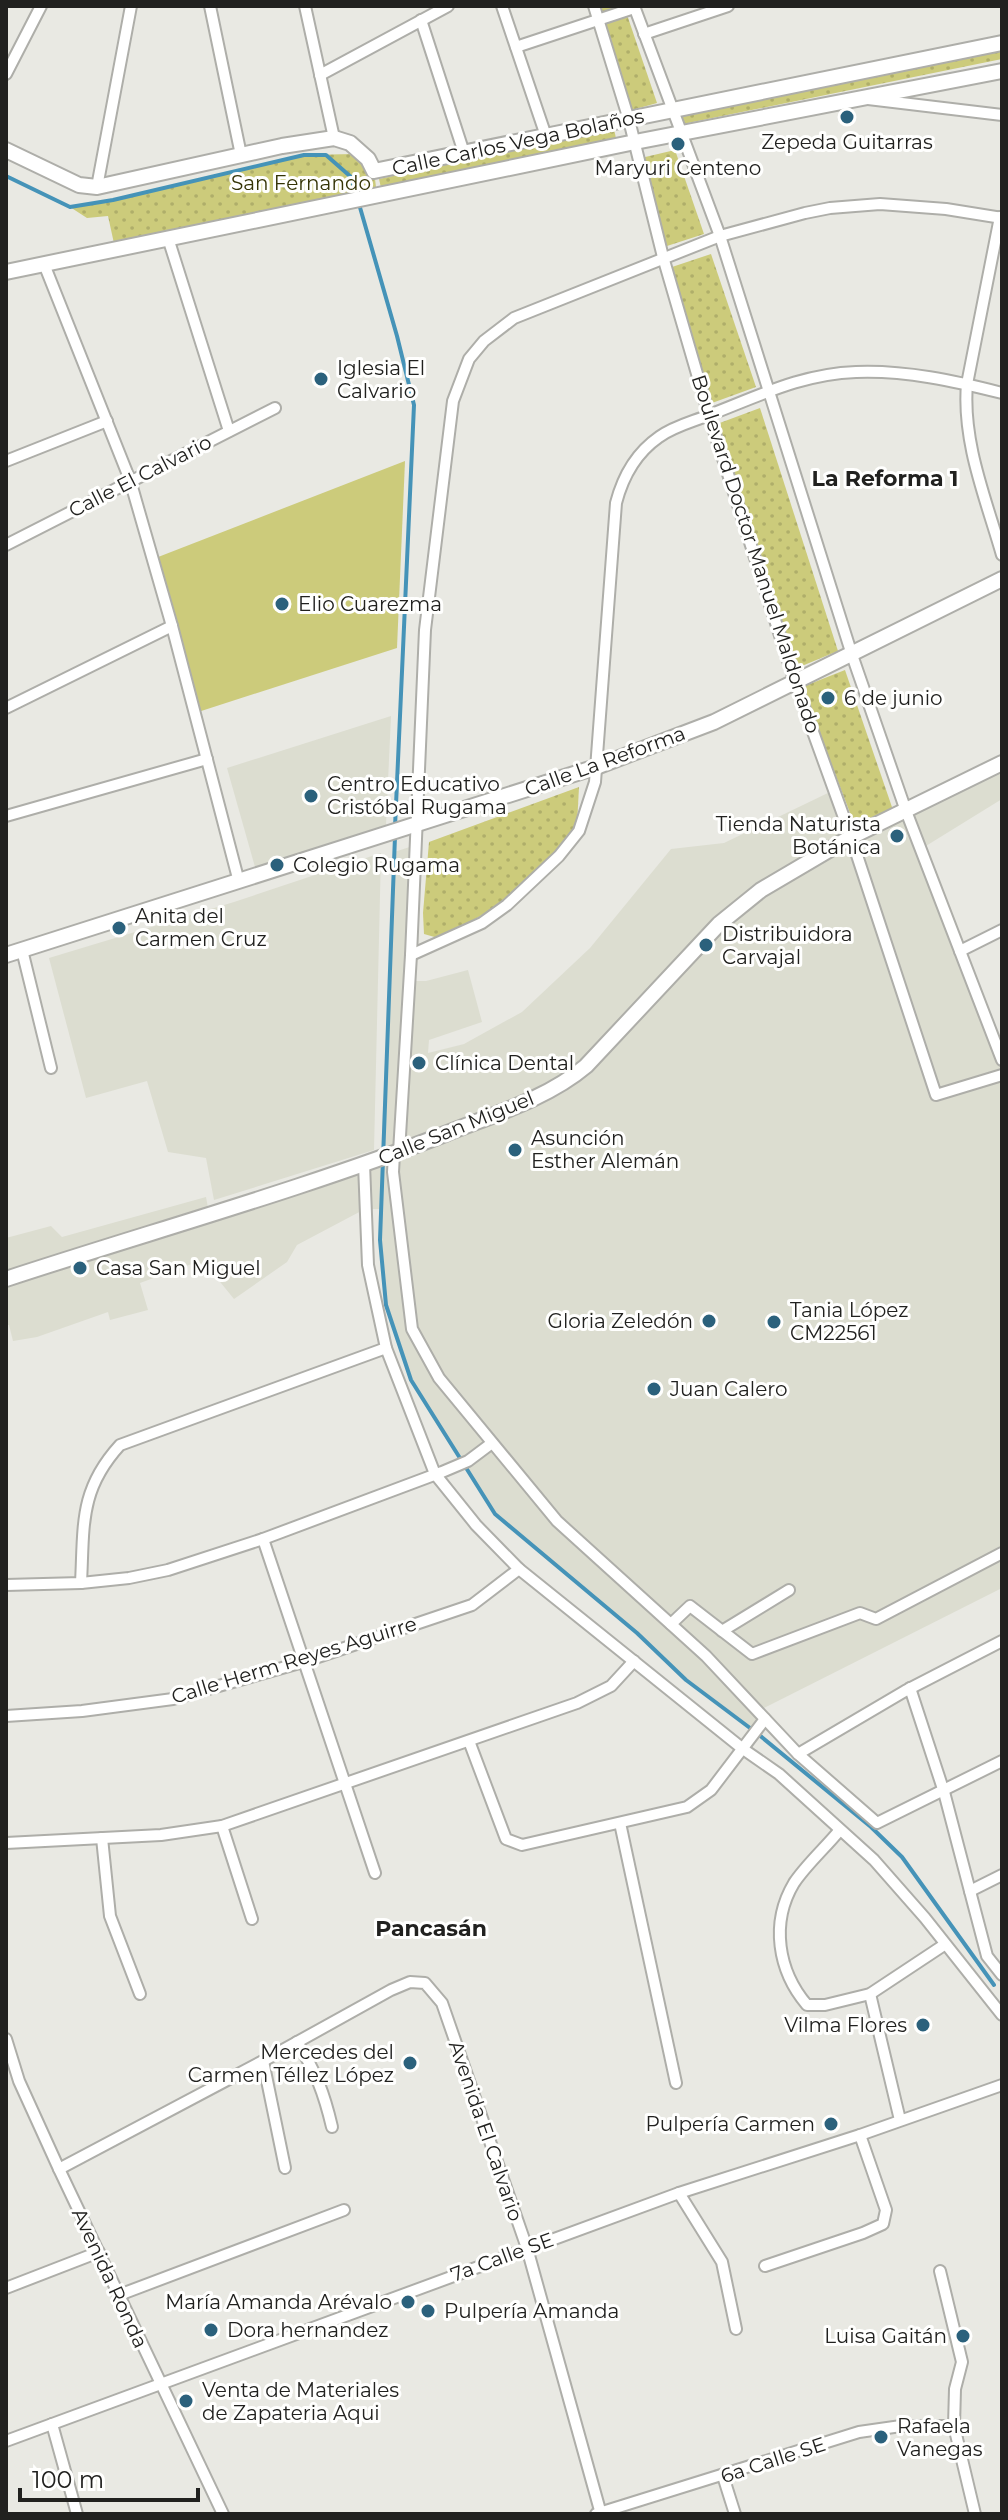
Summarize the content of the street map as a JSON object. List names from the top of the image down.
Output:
{
  "streets": {
    "street": [
      "Calle Carlos Vega Bolaños",
      "Calle El Calvario",
      "Boulevard Doctor Manuel Maldonado",
      "Calle La Reforma",
      "Calle San Miguel",
      "Calle Herm Reyes Aguirre",
      "Avenida El Calvario",
      "7a Calle SE",
      "Avenida Ronda",
      "6a Calle SE"
    ]
  },
  "crossings": [
    ["Calle Carlos Vega Bolaños", "Boulevard Doctor Manuel Maldonado"],
    ["Boulevard Doctor Manuel Maldonado", "Calle La Reforma"],
    ["Boulevard Doctor Manuel Maldonado", "Calle San Miguel"],
    ["Avenida El Calvario", "7a Calle SE"],
    ["Avenida El Calvario", "6a Calle SE"],
    ["7a Calle SE", "Avenida Ronda"]
  ],
  "districts": ["La Reforma 1", "Pancasán"],
  "parks": ["San Fernando"],
  "places": [
    "Zepeda Guitarras",
    "Maryuri Centeno",
    "Iglesia El Calvario",
    "Elio Cuarezma",
    "6 de junio",
    "Centro Educativo Cristóbal Rugama",
    "Tienda Naturista Botánica",
    "Colegio Rugama",
    "Anita del Carmen Cruz",
    "Distribuidora Carvajal",
    "Clínica Dental",
    "Asunción Esther Alemán",
    "Casa San Miguel",
    "Gloria Zeledón",
    "Tania López CM22561",
    "Juan Calero",
    "Vilma Flores",
    "Mercedes del Carmen Téllez López",
    "Pulpería Carmen",
    "María Amanda Arévalo",
    "Pulpería Amanda",
    "Dora hernandez",
    "Luisa Gaitán",
    "Venta de Materiales de Zapateria Aqui",
    "Rafaela Vanegas"
  ],
  "scale_bar": "100 m"
}
